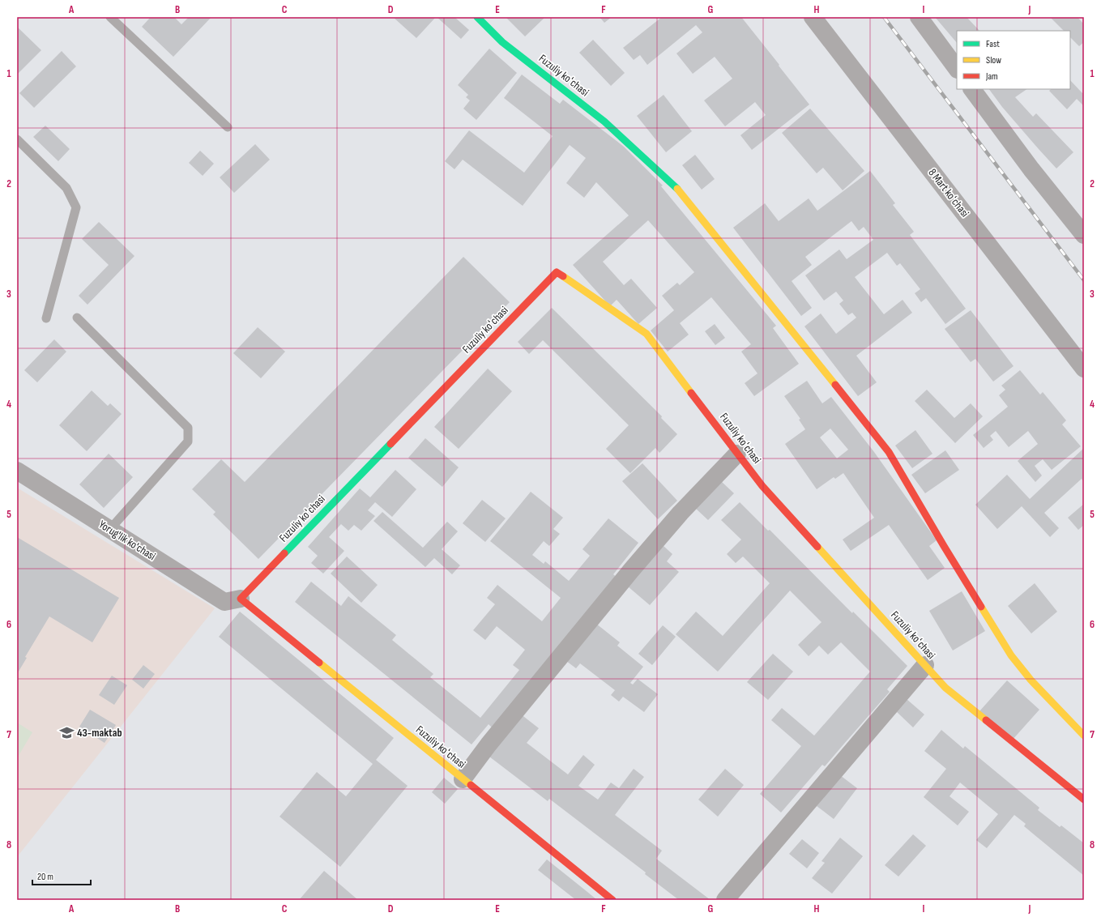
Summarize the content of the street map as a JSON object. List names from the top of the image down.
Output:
{
  "streets": {
    "street": ["Fuzuliy koʻchasi", "8 Mart koʻchasi", "Yorug'lik ko'chasi"]
  },
  "crossings": [
    ["Fuzuliy koʻchasi", "Yorug'lik ko'chasi"]
  ],
  "places": {
    "school or university": ["43-maktab"]
  },
  "legend": ["Fast", "Slow", "Jam"],
  "scale_bar": "20 m",
  "grid": {
    "columns": [
      "A",
      "B",
      "C",
      "D",
      "E",
      "F",
      "G",
      "H",
      "I",
      "J"
    ],
    "rows": [
      "1",
      "2",
      "3",
      "4",
      "5",
      "6",
      "7",
      "8"
    ]
  }
}
